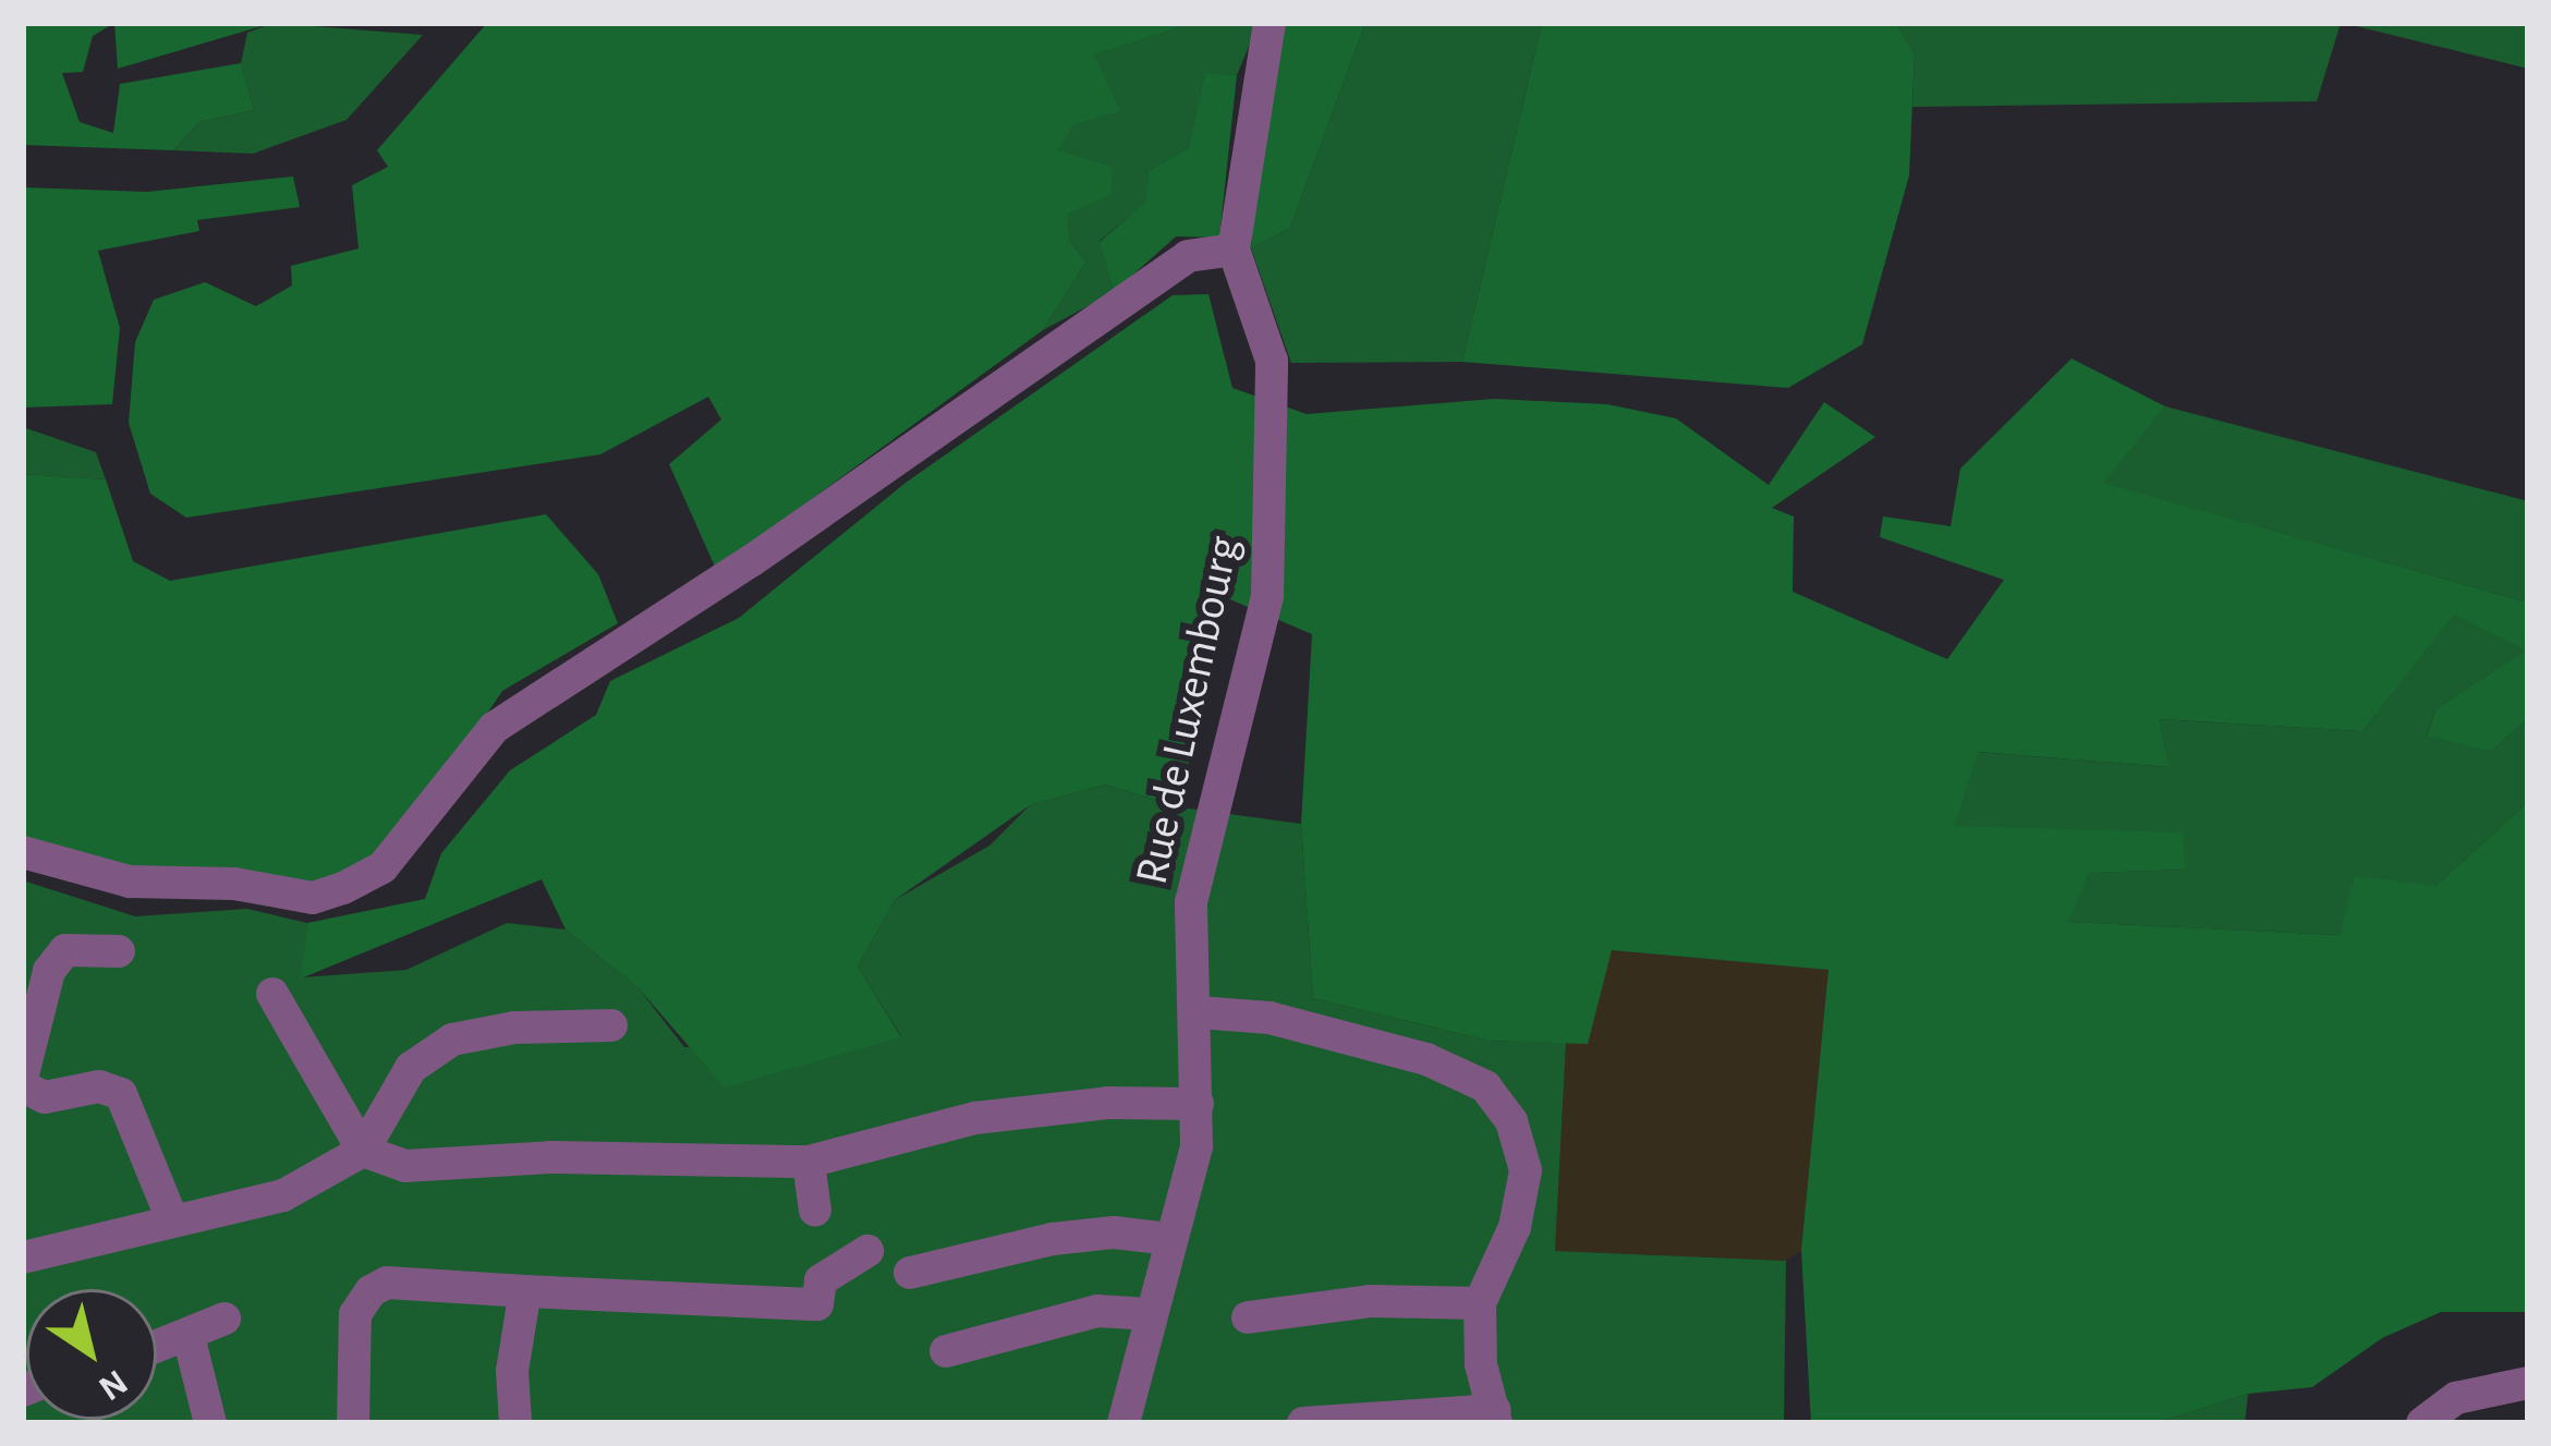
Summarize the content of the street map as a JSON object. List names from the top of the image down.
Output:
{
  "streets": {
    "street": ["Rue de Luxembourg"]
  },
  "north": "bottom right"
}
